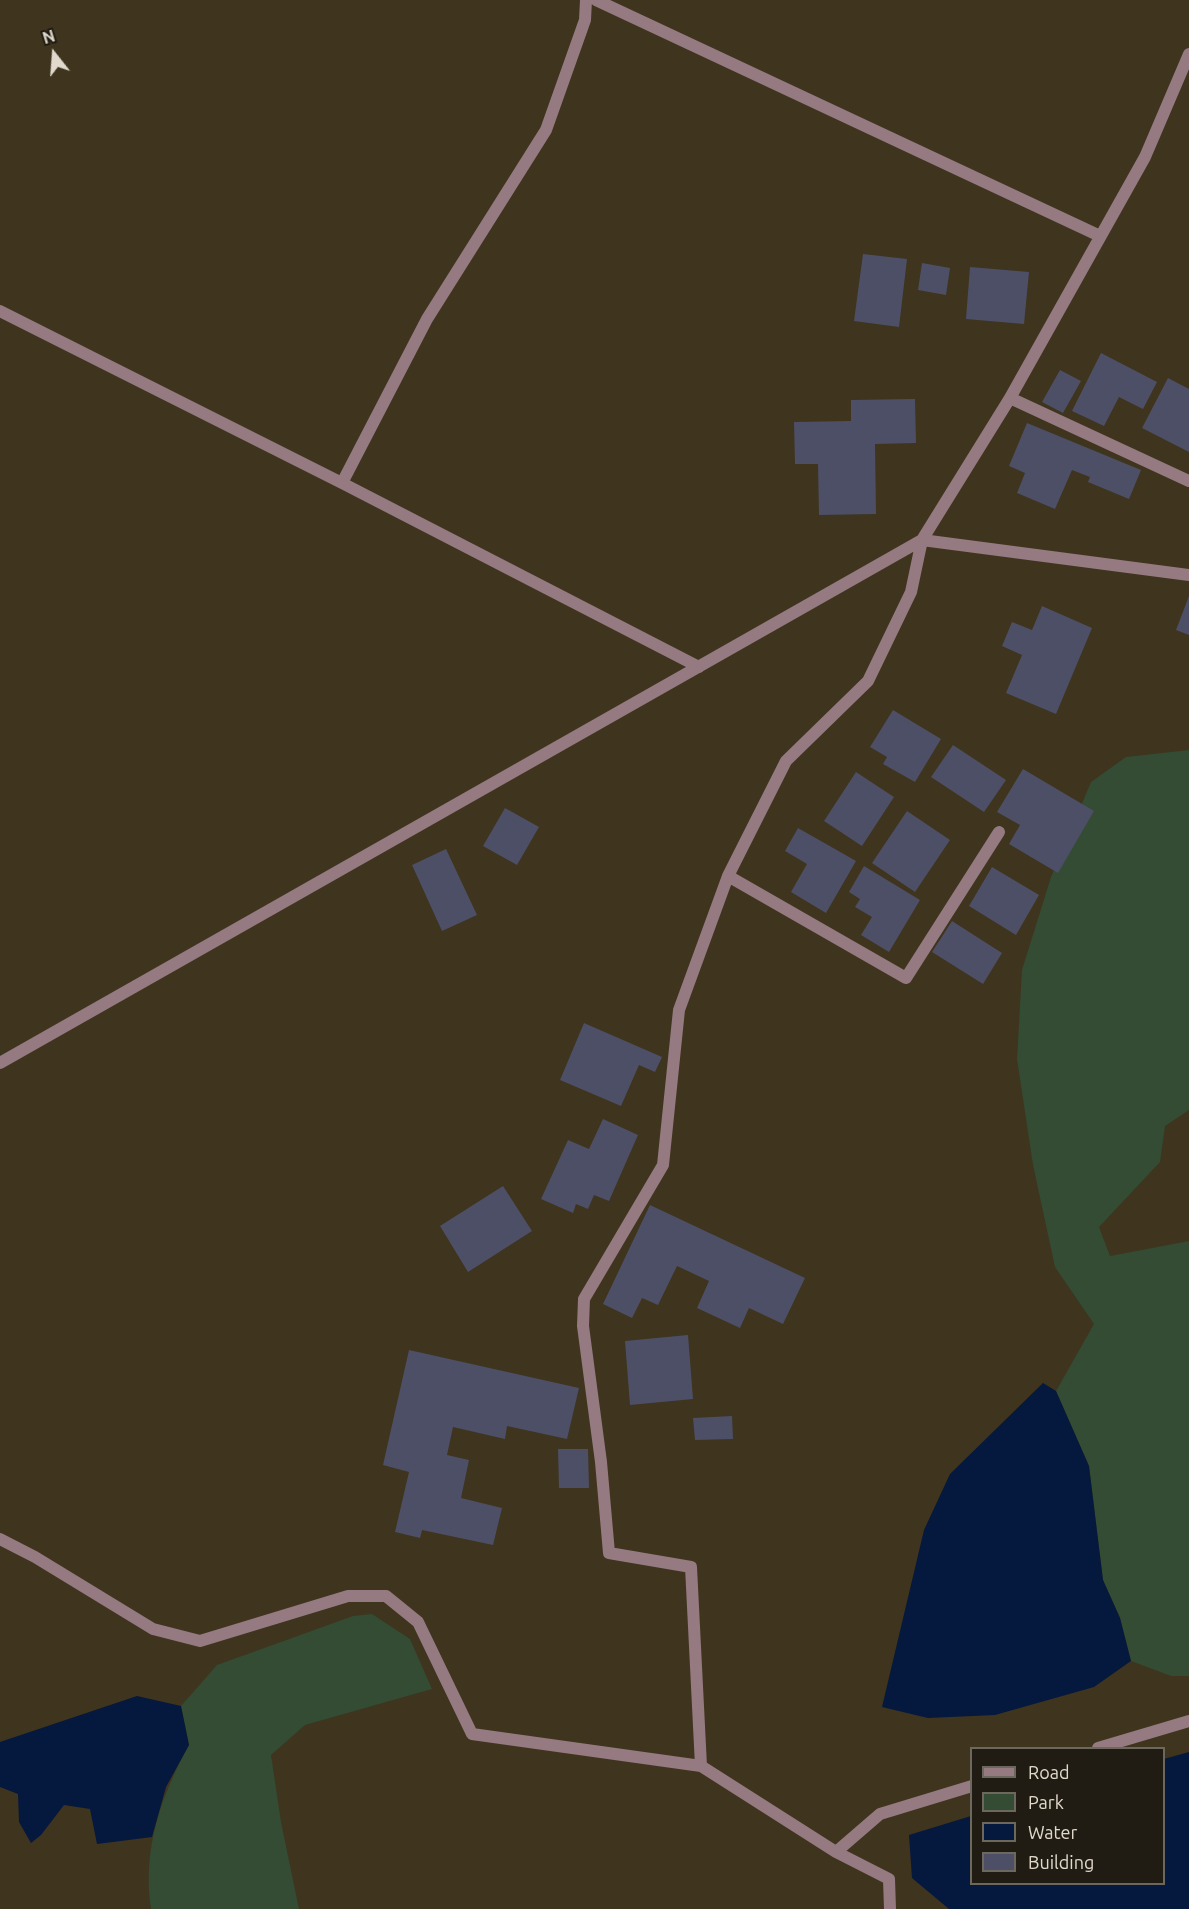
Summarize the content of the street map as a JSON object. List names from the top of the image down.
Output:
{
  "legend": [
    "Road",
    "Park",
    "Water",
    "Building"
  ],
  "north": "top"
}
